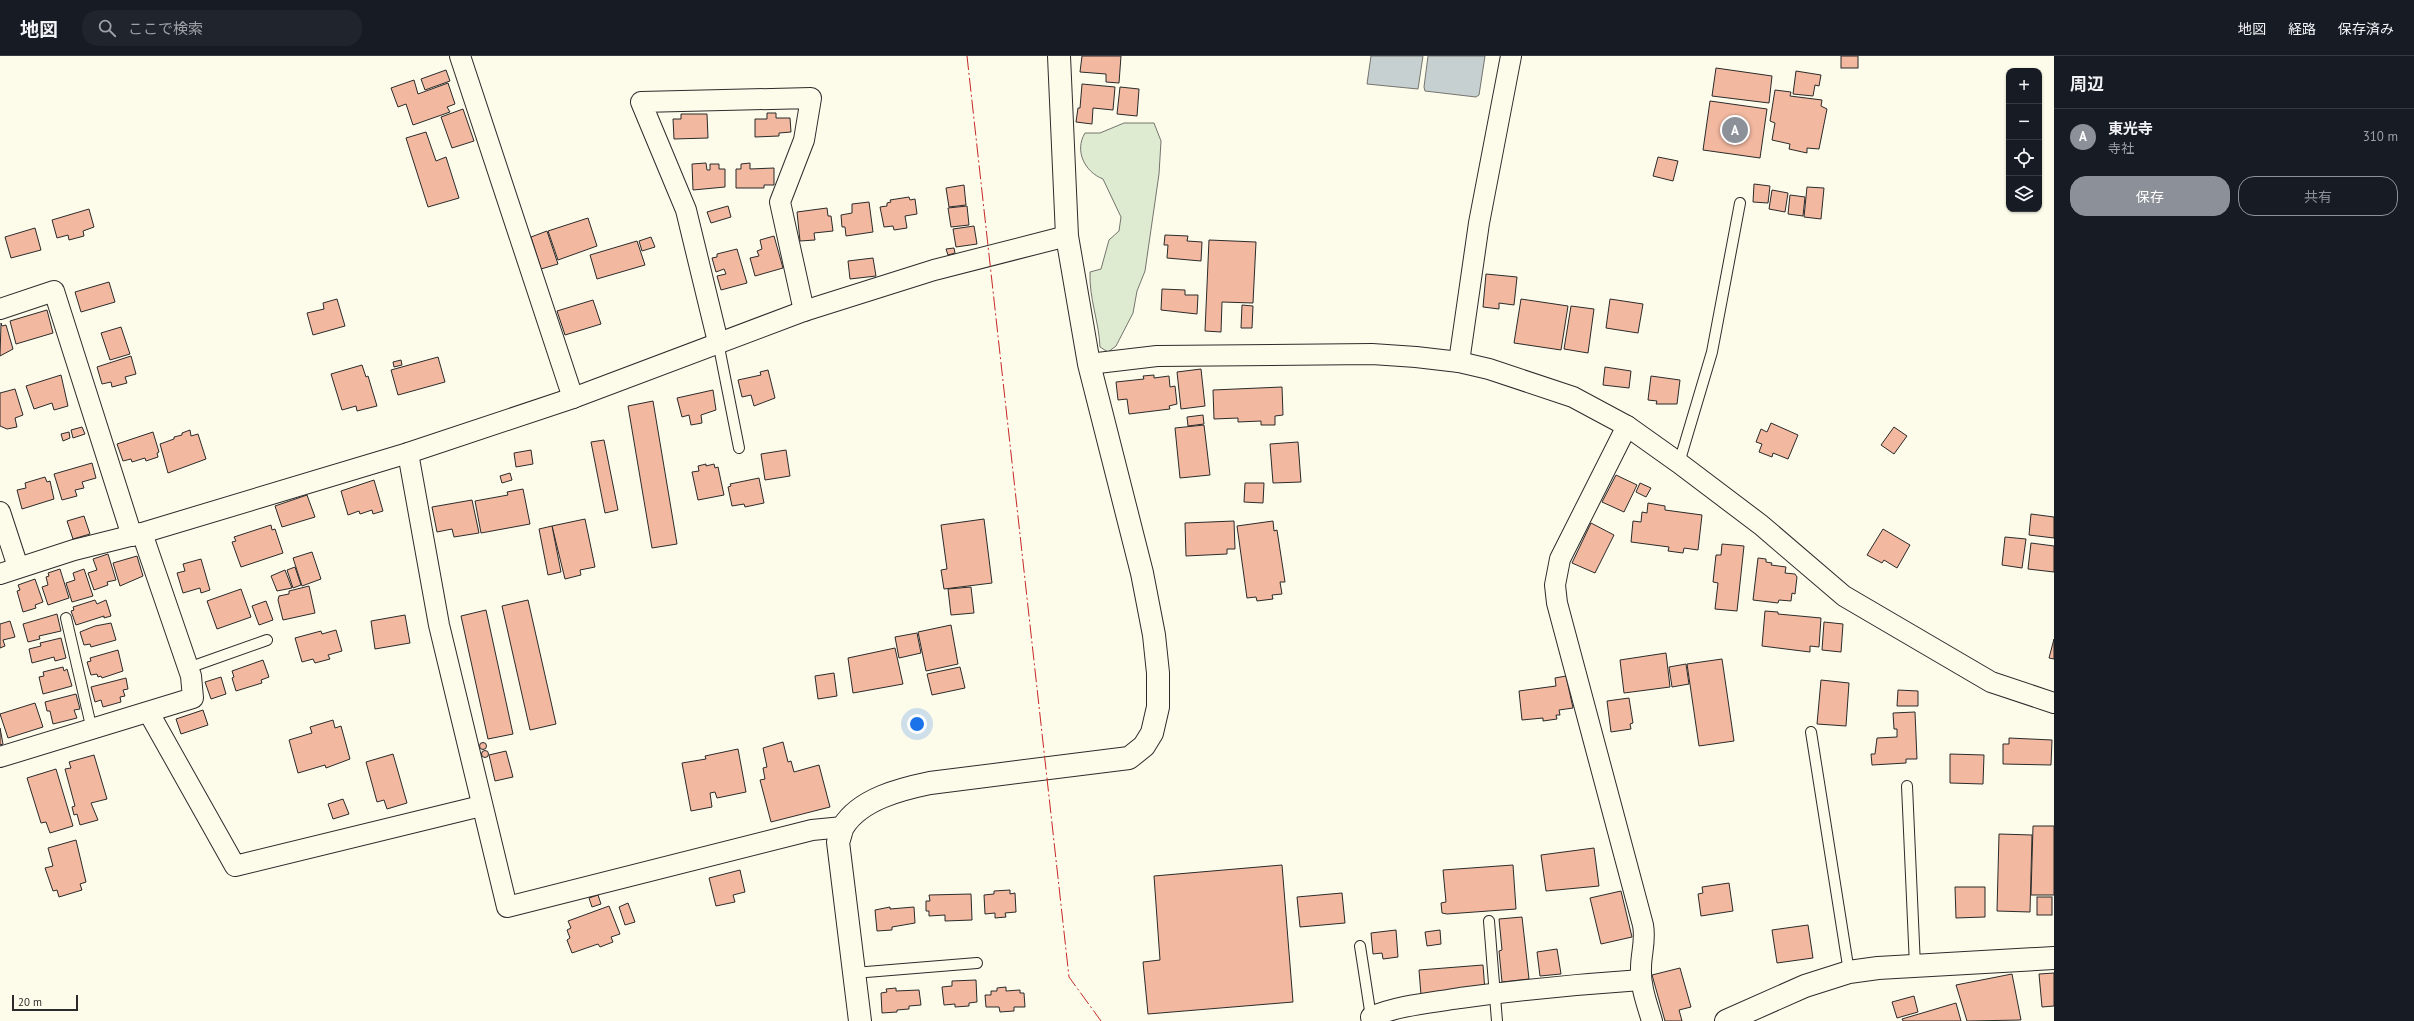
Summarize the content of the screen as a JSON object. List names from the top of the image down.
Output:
{
  "scale_bar": "20 m",
  "page": {
    "header": "地図",
    "search": "ここで検索",
    "nav": ["地図", "経路", "保存済み"],
    "heading": "周辺",
    "map_buttons": ["+", "−"],
    "list": [
      {
        "mark": "A",
        "name": "東光寺",
        "note": "寺社",
        "value": "310 m"
      }
    ],
    "pins": "A",
    "buttons": ["保存", "共有"],
    "scale": "20 m"
  }
}
